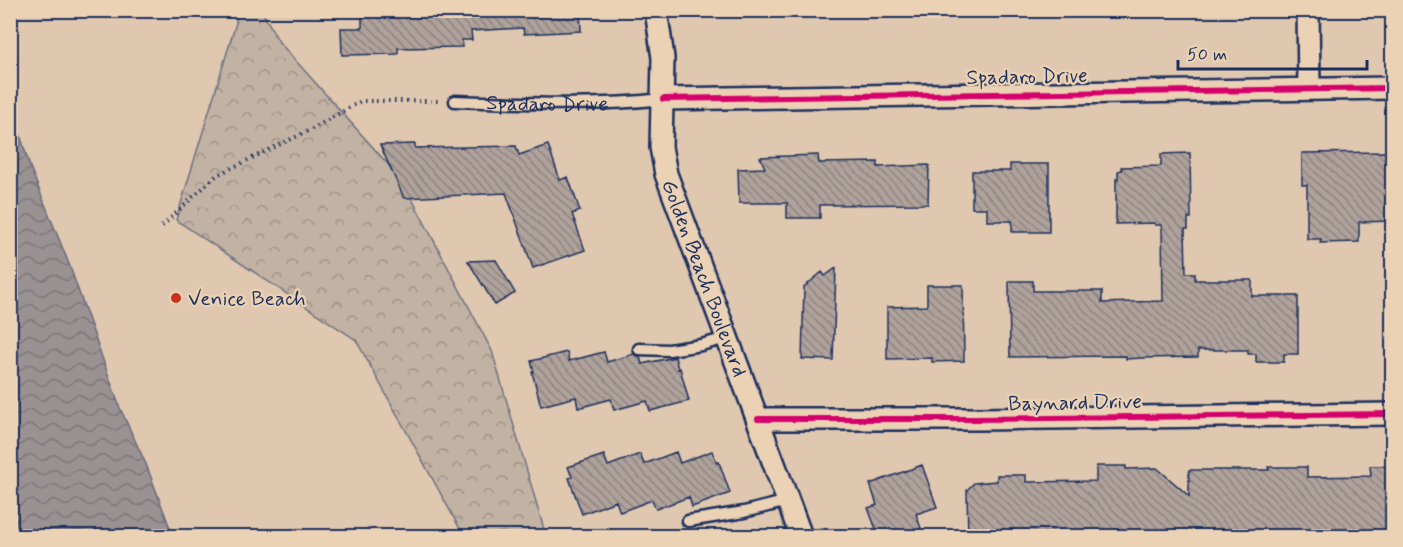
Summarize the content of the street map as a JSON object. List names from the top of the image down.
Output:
{
  "streets": {
    "street": ["Spadaro Drive", "Golden Beach Boulevard", "Baynard Drive"]
  },
  "crossings": [
    ["Spadaro Drive", "Golden Beach Boulevard"],
    ["Golden Beach Boulevard", "Baynard Drive"]
  ],
  "places": ["Venice Beach"],
  "scale_bar": "50 m"
}
